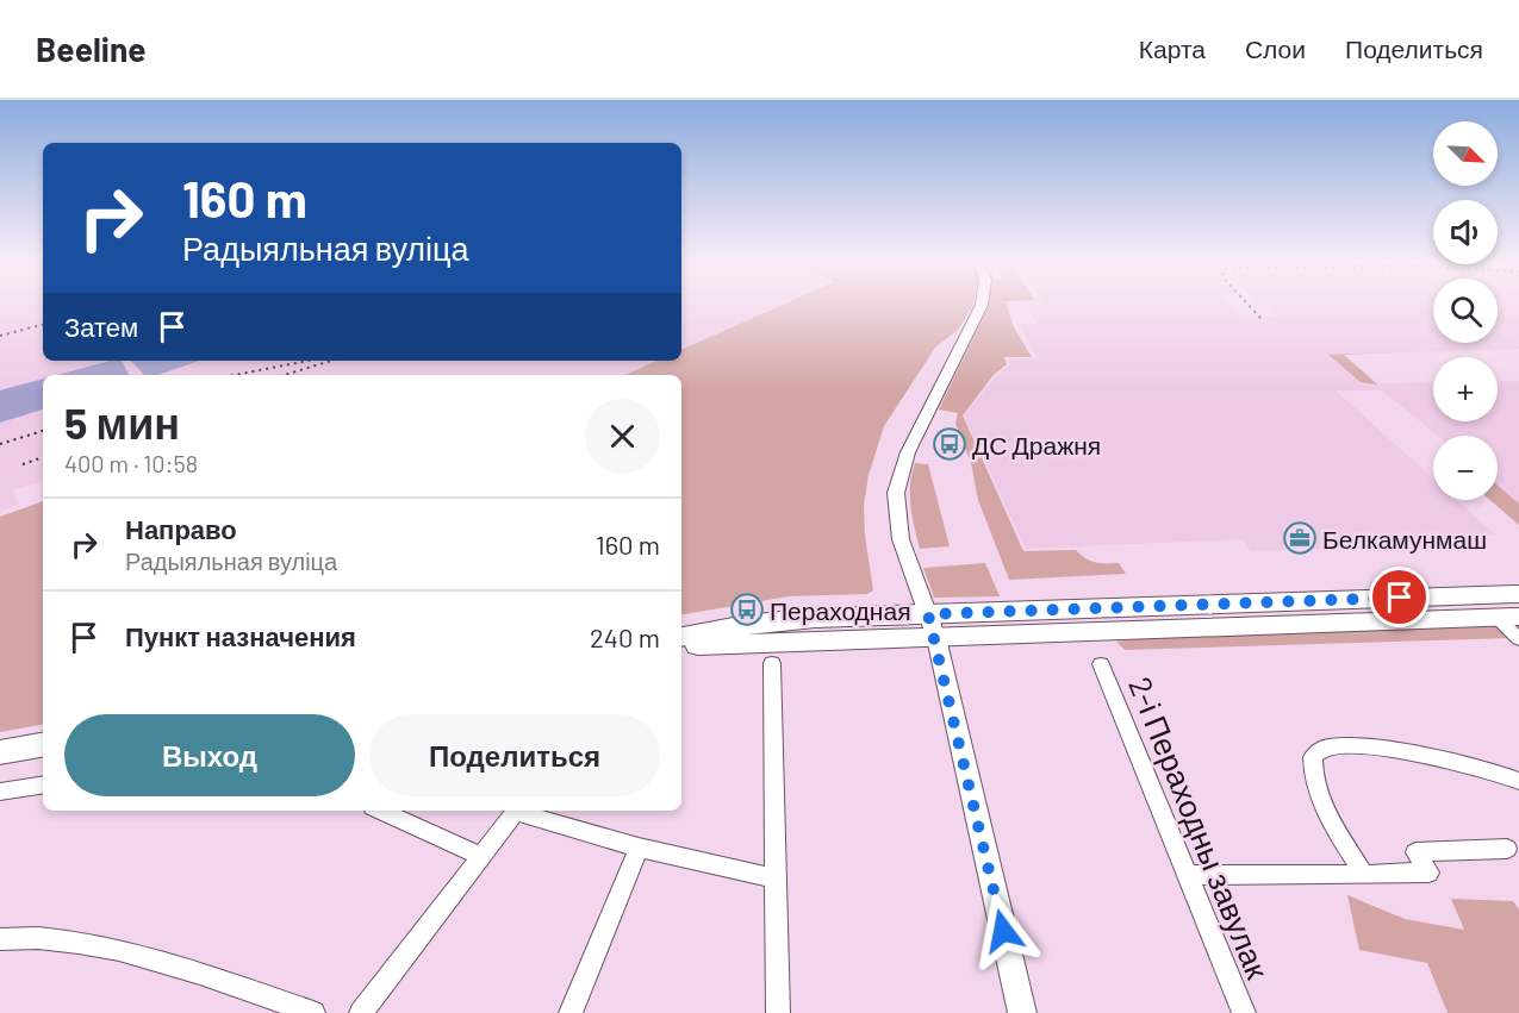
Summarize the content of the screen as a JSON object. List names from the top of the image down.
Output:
{
  "streets": {
    "street": ["2-і Пераходны завулак"]
  },
  "places": {
    "bus stop": ["ДС Дражня", "Пераходная"],
    "office": ["Белкамунмаш"]
  },
  "north": "bottom right",
  "page": {
    "header": "Beeline",
    "nav": ["Карта", "Слои", "Поделиться"],
    "map_buttons": ["+", "−"],
    "turn": ["160 m", "Радыяльная вуліца"],
    "then": "Затем",
    "heading": ["5 мин", "400 m · 10:58"],
    "list": [
      {
        "name": "Направо",
        "note": "Радыяльная вуліца",
        "value": "160 m"
      },
      {
        "name": "Пункт назначения",
        "value": "240 m"
      }
    ],
    "buttons": ["Выход", "Поделиться"]
  }
}
